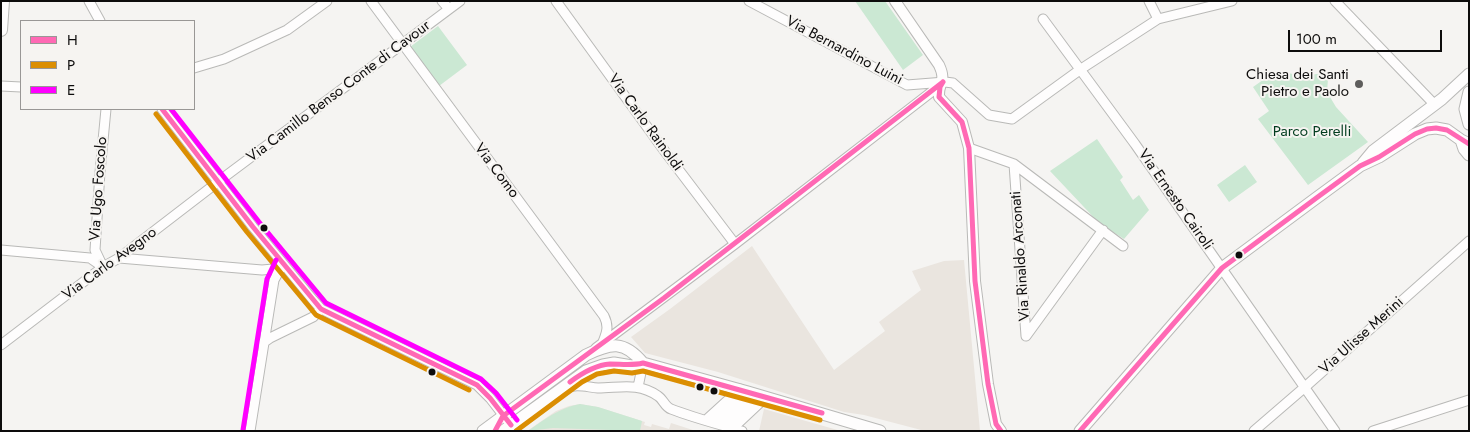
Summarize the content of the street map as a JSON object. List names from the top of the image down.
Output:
{
  "streets": {
    "street": [
      "Via Bernardino Luini",
      "Via Camillo Benso Conte di Cavour",
      "Via Carlo Rainoldi",
      "Via Como",
      "Via Ugo Foscolo",
      "Via Ernesto Cairoli",
      "Via Rinaldo Arconati",
      "Via Carlo Avegno",
      "Via Ulisse Merini"
    ]
  },
  "crossings": [
    ["Via Camillo Benso Conte di Cavour", "Via Como"],
    ["Via Camillo Benso Conte di Cavour", "Via Carlo Avegno"],
    ["Via Ugo Foscolo", "Via Carlo Avegno"],
    ["Via Ernesto Cairoli", "Via Ulisse Merini"]
  ],
  "parks": ["Parco Perelli"],
  "places": ["Chiesa dei Santi Pietro e Paolo"],
  "lines": ["transit line H", "transit line E", "transit line P"],
  "legend": ["H", "P", "E"],
  "scale_bar": "100 m"
}
